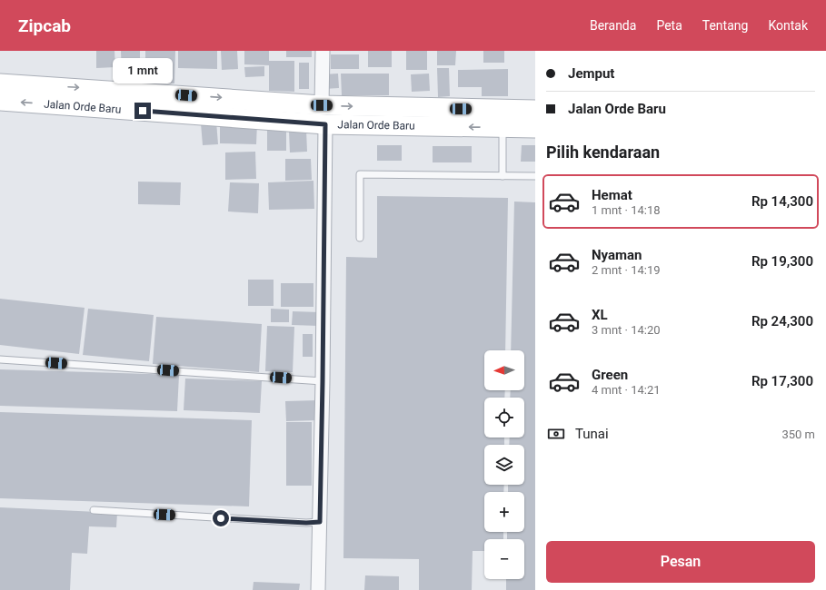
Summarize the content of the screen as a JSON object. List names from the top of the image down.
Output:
{
  "streets": {
    "main road": ["Jalan Orde Baru"]
  },
  "north": "left",
  "page": {
    "header": "Zipcab",
    "nav": [
      "Beranda",
      "Peta",
      "Tentang",
      "Kontak"
    ],
    "banner": ["Jemput", "Jalan Orde Baru"],
    "bubble": "1 mnt",
    "heading": "Pilih kendaraan",
    "list": [
      {
        "name": "Hemat",
        "note": "1 mnt · 14:18",
        "value": "Rp 14,300"
      },
      {
        "name": "Nyaman",
        "note": "2 mnt · 14:19",
        "value": "Rp 19,300"
      },
      {
        "name": "XL",
        "note": "3 mnt · 14:20",
        "value": "Rp 24,300"
      },
      {
        "name": "Green",
        "note": "4 mnt · 14:21",
        "value": "Rp 17,300"
      }
    ],
    "map_buttons": ["+", "−"],
    "pay": ["Tunai", "350 m"],
    "buttons": "Pesan"
  }
}
